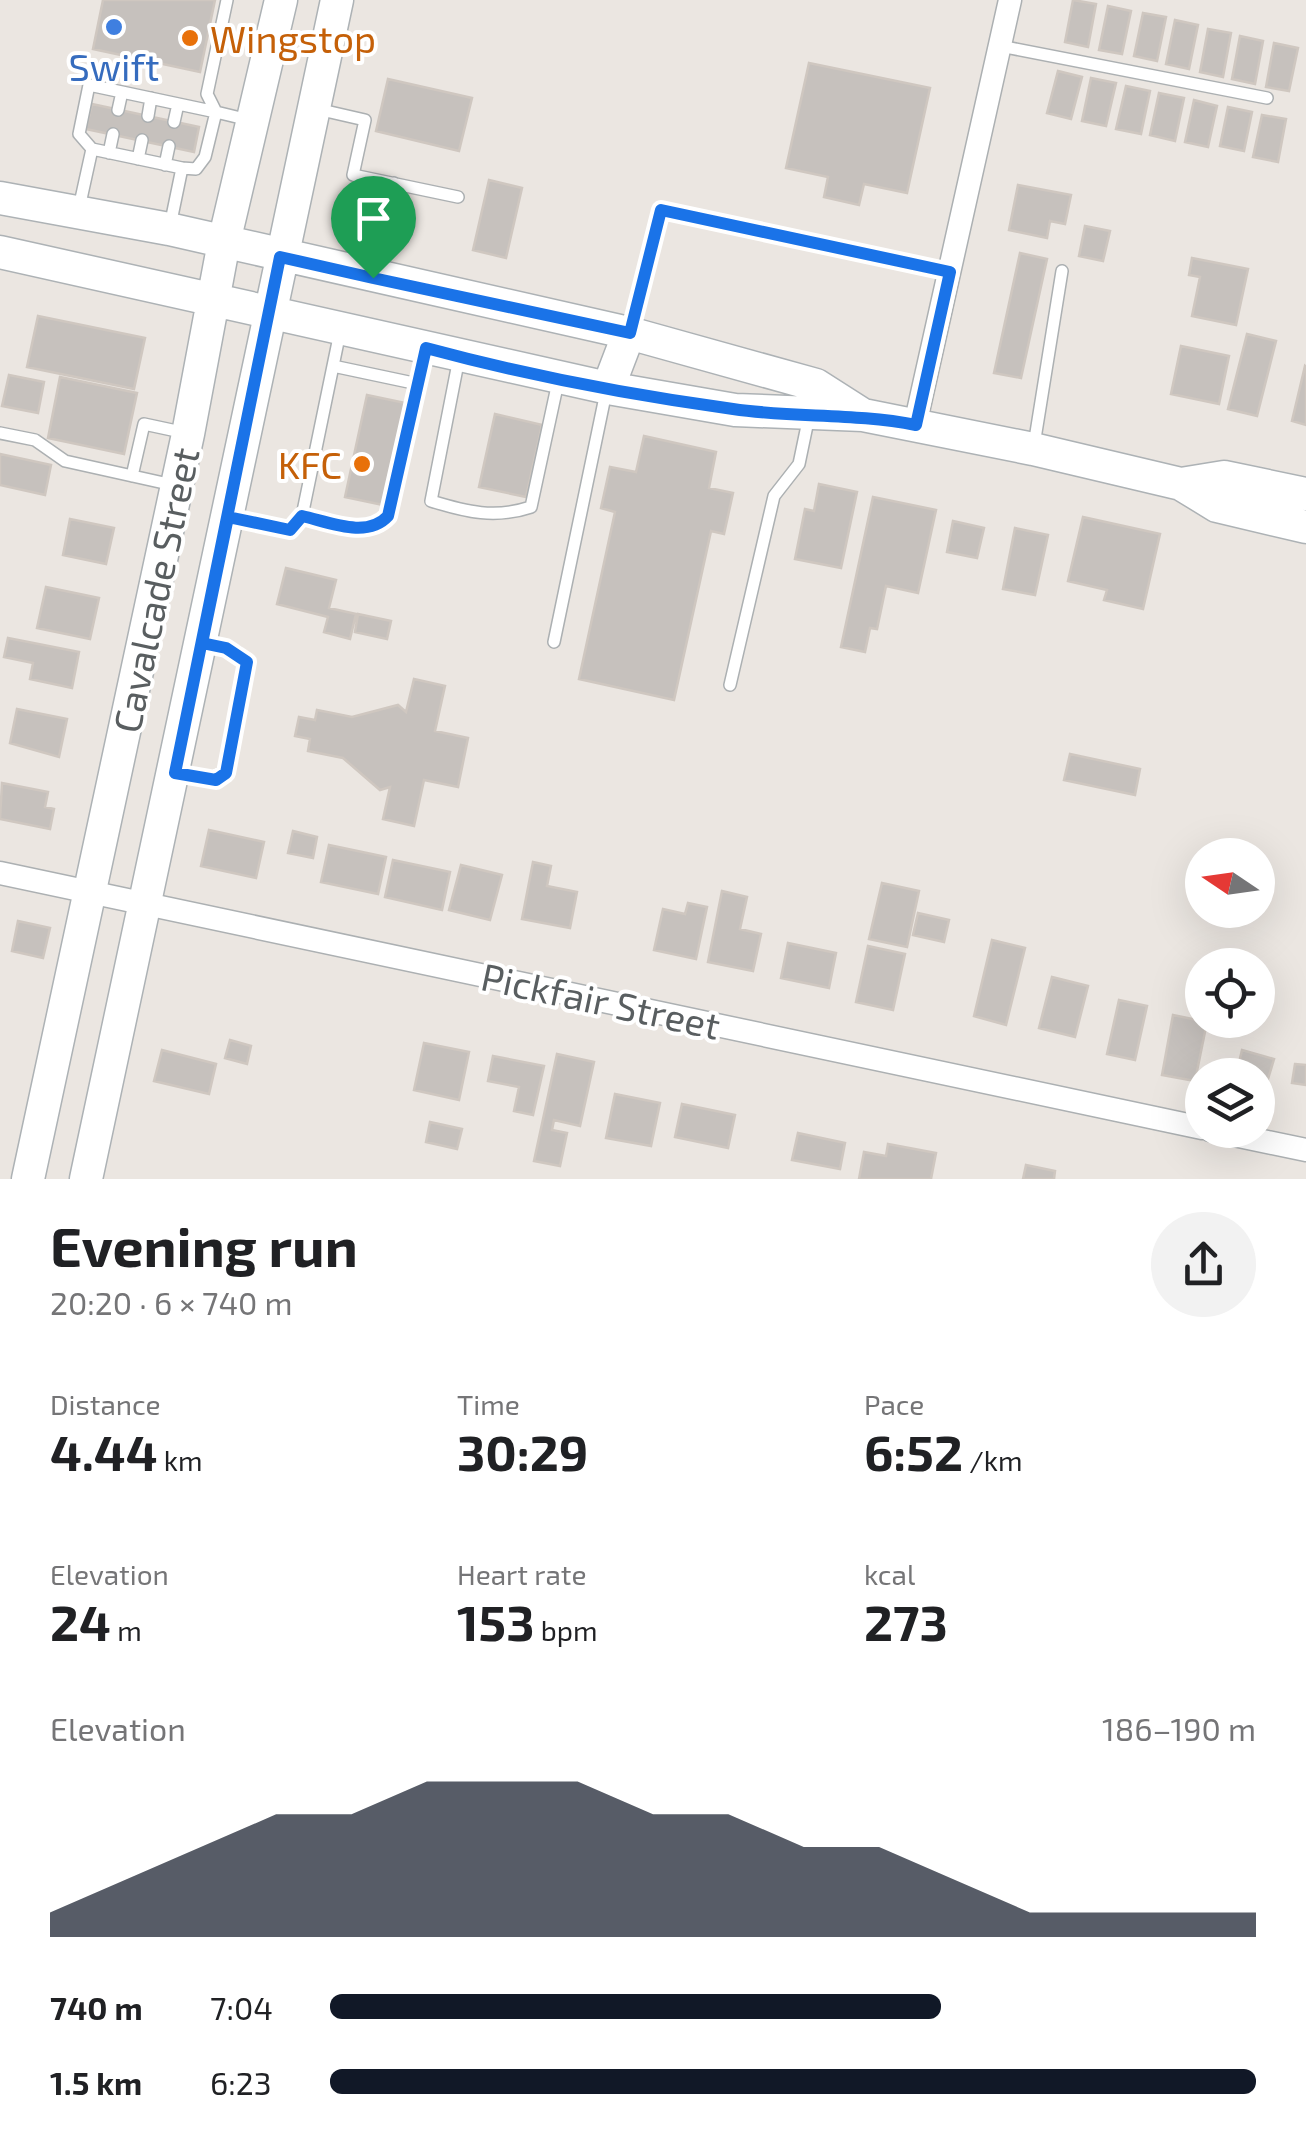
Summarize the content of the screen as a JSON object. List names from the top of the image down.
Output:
{
  "streets": {
    "main road": ["Cavalcade Street"],
    "street": ["Pickfair Street"]
  },
  "crossings": [
    ["Cavalcade Street", "Pickfair Street"]
  ],
  "places": ["Swift", "Wingstop", "KFC"],
  "north": "left",
  "page": {
    "heading": ["Evening run", "20:20 · 6 × 740 m"],
    "stats": [
      ["Distance", "4.44 km"],
      ["Time", "30:29"],
      ["Pace", "6:52 /km"],
      ["Elevation", "24 m"],
      ["Heart rate", "153 bpm"],
      ["kcal", "273"]
    ],
    "chart": ["Elevation", "186–190 m"],
    "list": [
      {
        "name": "740 m",
        "note": "7:04"
      },
      {
        "name": "1.5 km",
        "note": "6:23"
      }
    ]
  }
}
